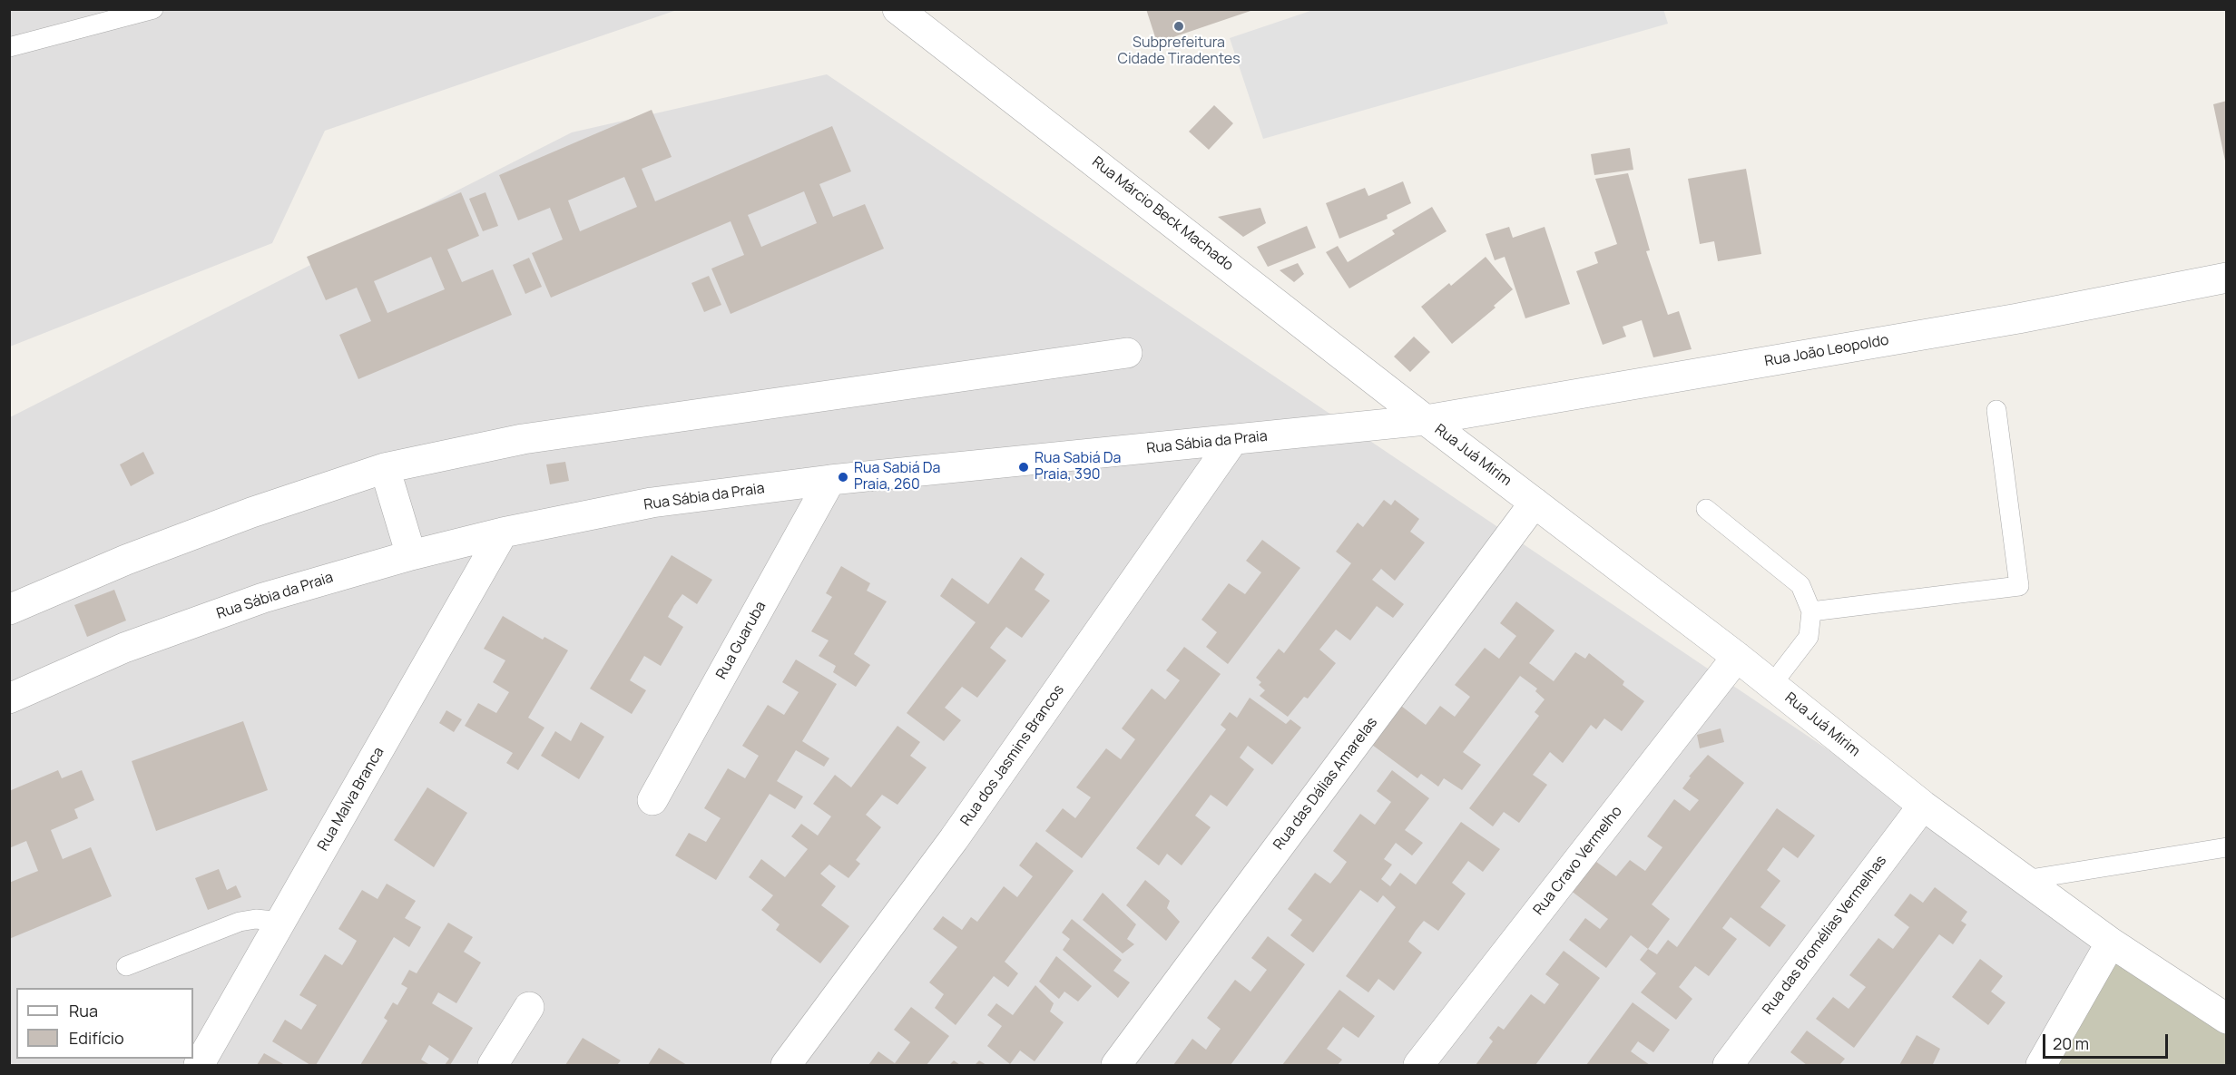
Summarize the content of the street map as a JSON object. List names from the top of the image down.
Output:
{
  "streets": {
    "street": [
      "Rua Márcio Beck Machado",
      "Rua João Leopoldo",
      "Rua Sábia da Praia",
      "Rua Juá Mirim",
      "Rua Guaruba",
      "Rua dos Jasmins Brancos",
      "Rua das Dálias Amarelas",
      "Rua Malva Branca",
      "Rua Cravo Vermelho",
      "Rua das Bromélias Vermelhas"
    ]
  },
  "crossings": [
    ["Rua Márcio Beck Machado", "Rua João Leopoldo"],
    ["Rua Márcio Beck Machado", "Rua Sábia da Praia"],
    ["Rua Márcio Beck Machado", "Rua Juá Mirim"],
    ["Rua João Leopoldo", "Rua Sábia da Praia"],
    ["Rua João Leopoldo", "Rua Juá Mirim"],
    ["Rua Sábia da Praia", "Rua Juá Mirim"],
    ["Rua Sábia da Praia", "Rua Guaruba"],
    ["Rua Sábia da Praia", "Rua dos Jasmins Brancos"],
    ["Rua Sábia da Praia", "Rua Malva Branca"],
    ["Rua Juá Mirim", "Rua das Dálias Amarelas"],
    ["Rua Juá Mirim", "Rua Cravo Vermelho"],
    ["Rua Juá Mirim", "Rua das Bromélias Vermelhas"]
  ],
  "places": ["Subprefeitura Cidade Tiradentes", "Rua Sabiá Da Praia, 390", "Rua Sabiá Da Praia, 260"],
  "legend": ["Rua", "Edifício"],
  "scale_bar": "20 m"
}
